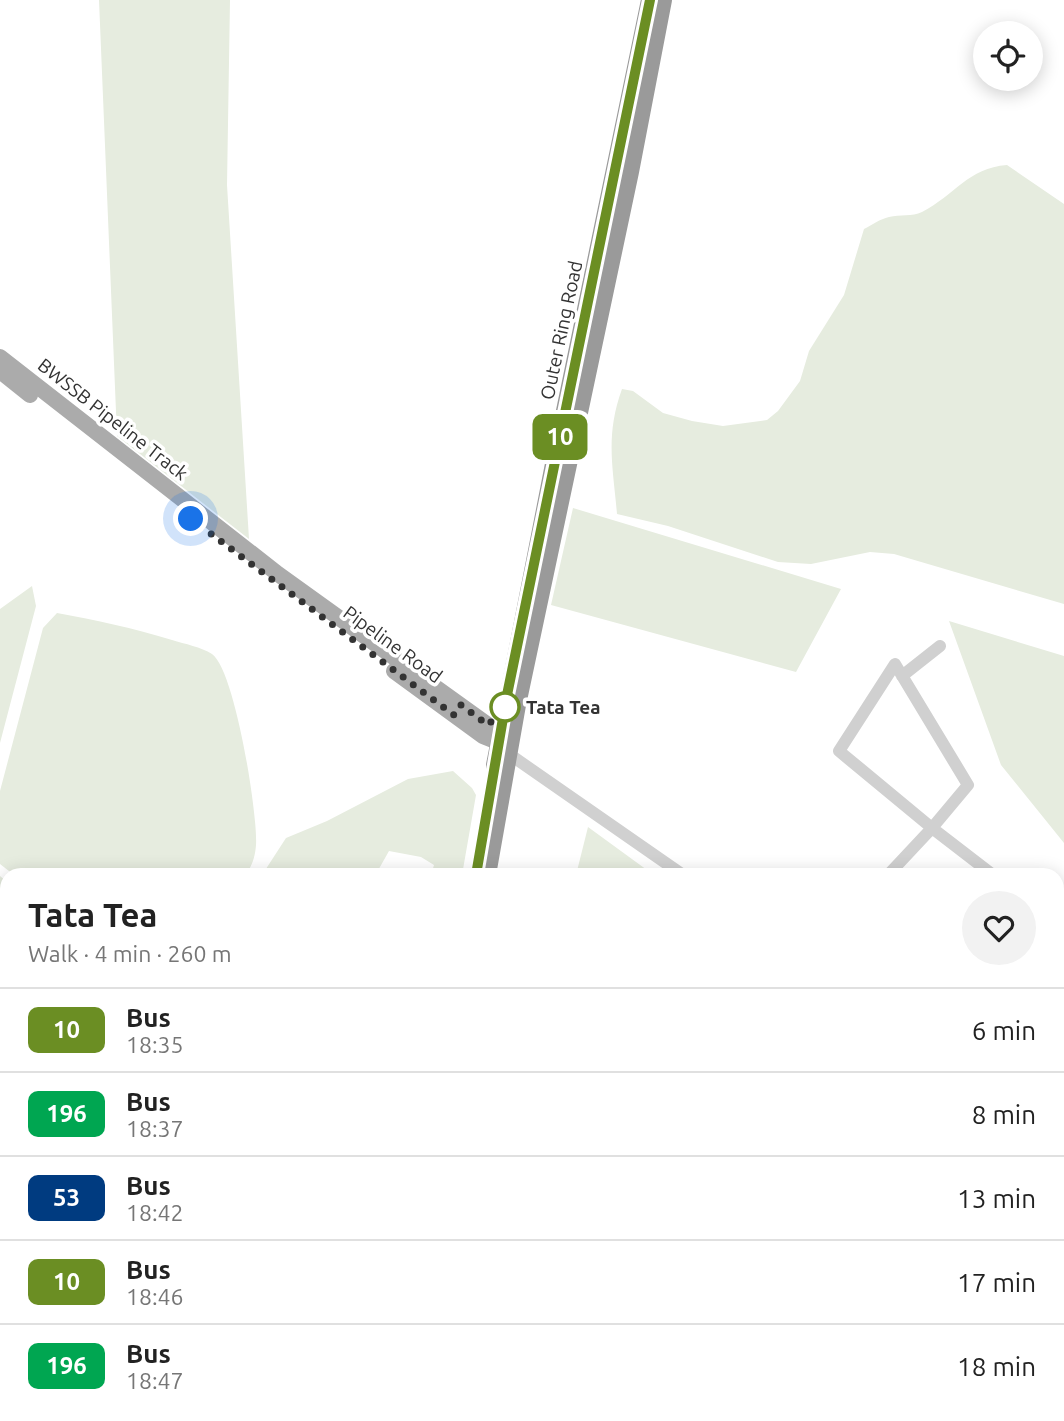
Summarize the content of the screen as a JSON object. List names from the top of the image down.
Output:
{
  "streets": {
    "highway": ["Outer Ring Road"],
    "main road": ["BWSSB Pipeline Track", "Pipeline Road"]
  },
  "crossings": [
    ["Outer Ring Road", "Pipeline Road"],
    ["BWSSB Pipeline Track", "Pipeline Road"]
  ],
  "places": ["Tata Tea"],
  "lines": ["bus line 10"],
  "page": {
    "on_map": "10",
    "heading": ["Tata Tea", "Walk · 4 min · 260 m"],
    "list": [
      {
        "mark": "10",
        "name": "Bus",
        "note": "18:35",
        "value": "6 min"
      },
      {
        "mark": "196",
        "name": "Bus",
        "note": "18:37",
        "value": "8 min"
      },
      {
        "mark": "53",
        "name": "Bus",
        "note": "18:42",
        "value": "13 min"
      },
      {
        "mark": "10",
        "name": "Bus",
        "note": "18:46",
        "value": "17 min"
      },
      {
        "mark": "196",
        "name": "Bus",
        "note": "18:47",
        "value": "18 min"
      }
    ]
  }
}
